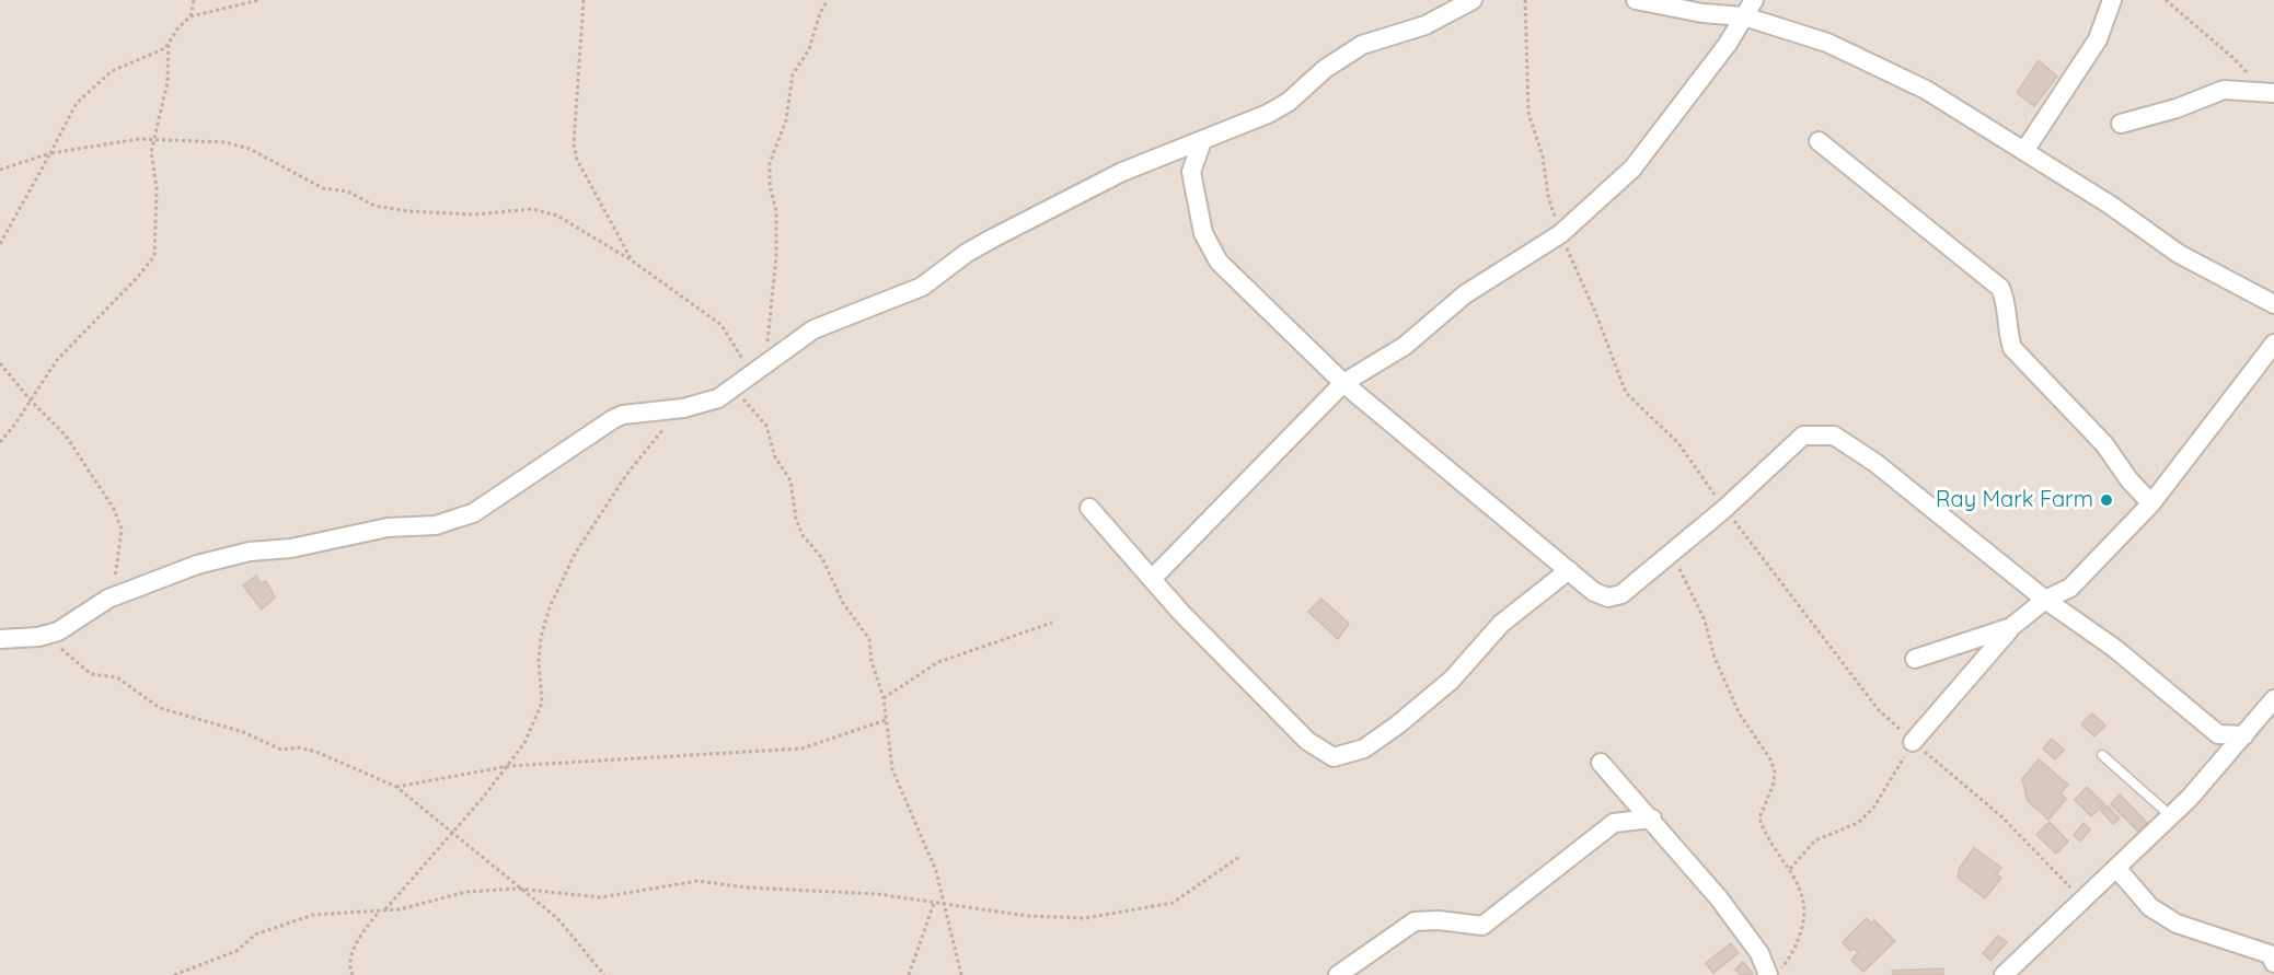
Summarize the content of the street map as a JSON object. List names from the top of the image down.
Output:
{
  "places": ["Ray Mark Farm"]
}
